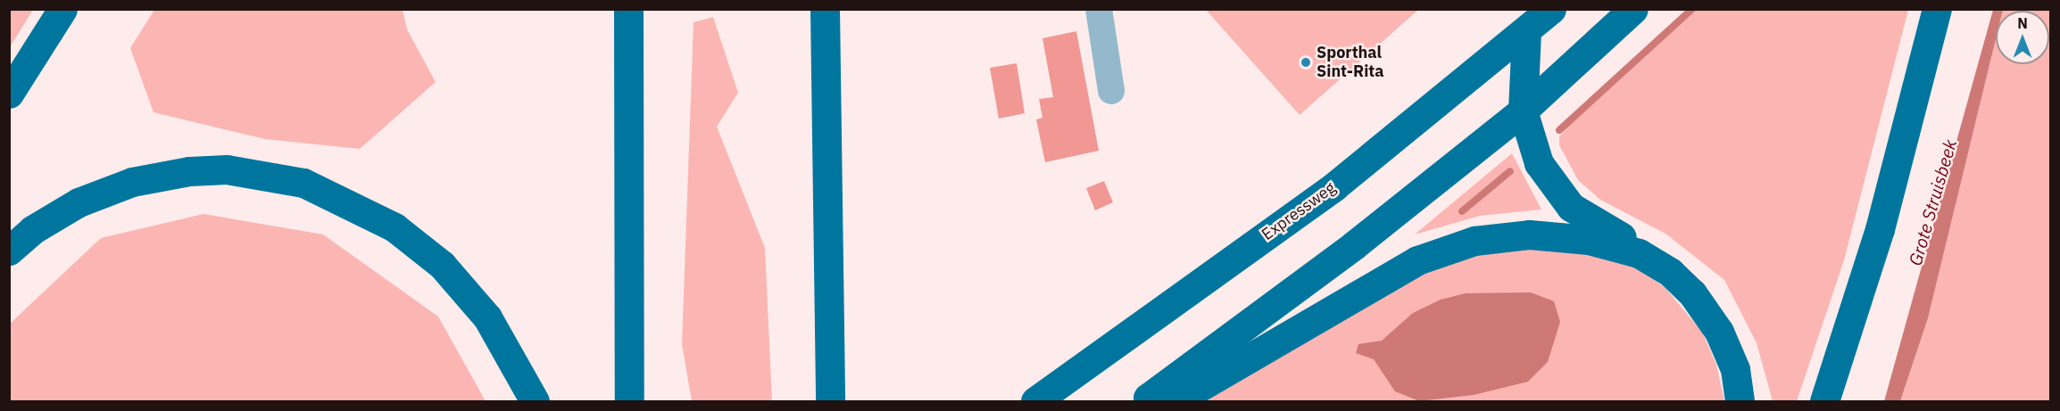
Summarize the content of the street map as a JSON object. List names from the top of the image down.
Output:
{
  "streets": {
    "highway": ["Expressweg"]
  },
  "water": ["Grote Struisbeek"],
  "places": ["Sporthal Sint-Rita"],
  "north": "top"
}
